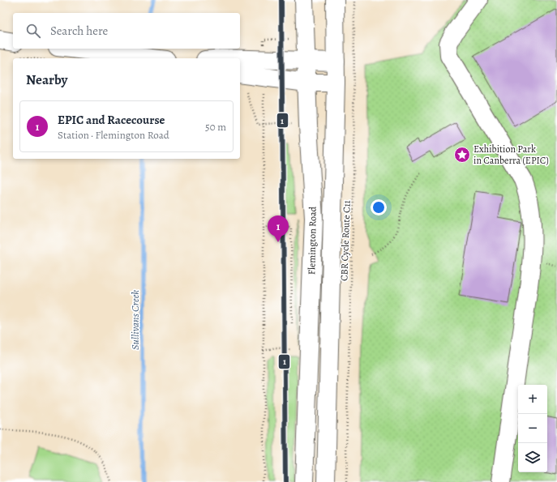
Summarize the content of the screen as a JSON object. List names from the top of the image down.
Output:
{
  "streets": {
    "main road": ["Flemington Road"],
    "path": ["CBR Cycle Route C11"]
  },
  "water": ["Sullivans Creek"],
  "places": {
    "place": ["Exhibition Park in Canberra (EPIC)"]
  },
  "lines": ["transit line 1"],
  "page": {
    "search": "Search here",
    "heading": "Nearby",
    "list": [
      {
        "mark": "1",
        "name": "EPIC and Racecourse",
        "note": "Station · Flemington Road",
        "value": "50 m"
      }
    ],
    "pins": "1",
    "map_buttons": ["+", "−"]
  }
}
